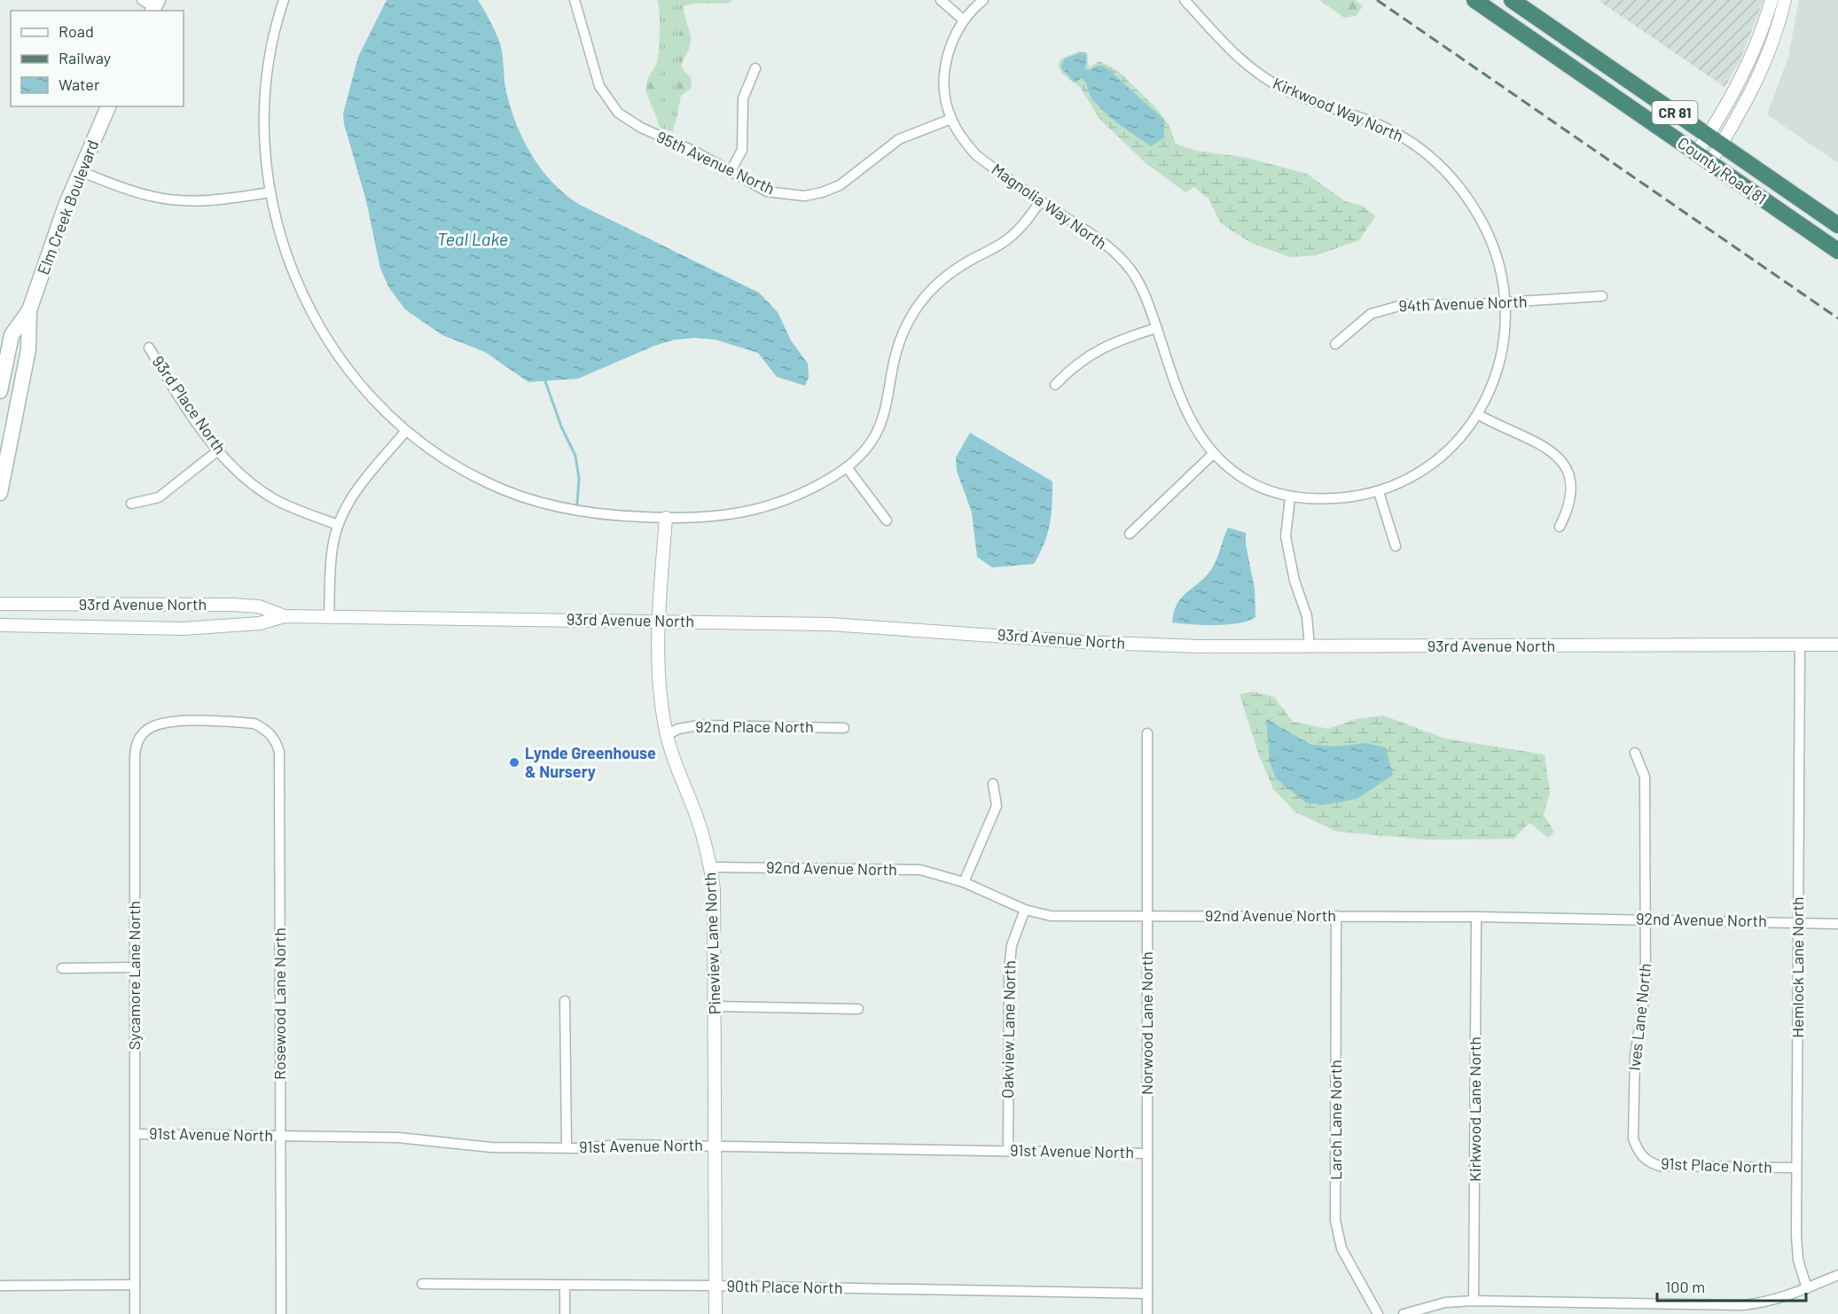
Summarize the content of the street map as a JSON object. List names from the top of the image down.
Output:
{
  "streets": {
    "highway": ["CR 81", "County Road 81"],
    "main road": ["Elm Creek Boulevard"],
    "street": [
      "Kirkwood Way North",
      "95th Avenue North",
      "Magnolia Way North",
      "94th Avenue North",
      "93rd Place North",
      "93rd Avenue North",
      "92nd Place North",
      "92nd Avenue North",
      "Pineview Lane North",
      "Hemlock Lane North",
      "Sycamore Lane North",
      "Rosewood Lane North",
      "Ives Lane North",
      "Norwood Lane North",
      "Oakview Lane North",
      "Kirkwood Lane North",
      "Larch Lane North",
      "91st Avenue North",
      "91st Place North",
      "90th Place North"
    ]
  },
  "crossings": [
    ["Kirkwood Way North", "Magnolia Way North"],
    ["Kirkwood Way North", "94th Avenue North"],
    ["95th Avenue North", "Magnolia Way North"],
    ["93rd Avenue North", "Pineview Lane North"],
    ["93rd Avenue North", "Hemlock Lane North"],
    ["92nd Place North", "Pineview Lane North"],
    ["92nd Avenue North", "Pineview Lane North"],
    ["92nd Avenue North", "Hemlock Lane North"],
    ["92nd Avenue North", "Ives Lane North"],
    ["92nd Avenue North", "Norwood Lane North"],
    ["92nd Avenue North", "Oakview Lane North"],
    ["92nd Avenue North", "Kirkwood Lane North"],
    ["92nd Avenue North", "Larch Lane North"],
    ["Pineview Lane North", "91st Avenue North"],
    ["Pineview Lane North", "90th Place North"],
    ["Hemlock Lane North", "91st Place North"],
    ["Sycamore Lane North", "Rosewood Lane North"],
    ["Sycamore Lane North", "91st Avenue North"],
    ["Rosewood Lane North", "91st Avenue North"],
    ["Ives Lane North", "91st Place North"],
    ["Norwood Lane North", "91st Avenue North"],
    ["Norwood Lane North", "90th Place North"],
    ["Oakview Lane North", "91st Avenue North"]
  ],
  "water": ["Teal Lake"],
  "places": ["Lynde Greenhouse & Nursery"],
  "legend": ["Road", "Railway", "Water"],
  "scale_bar": "100 m"
}
